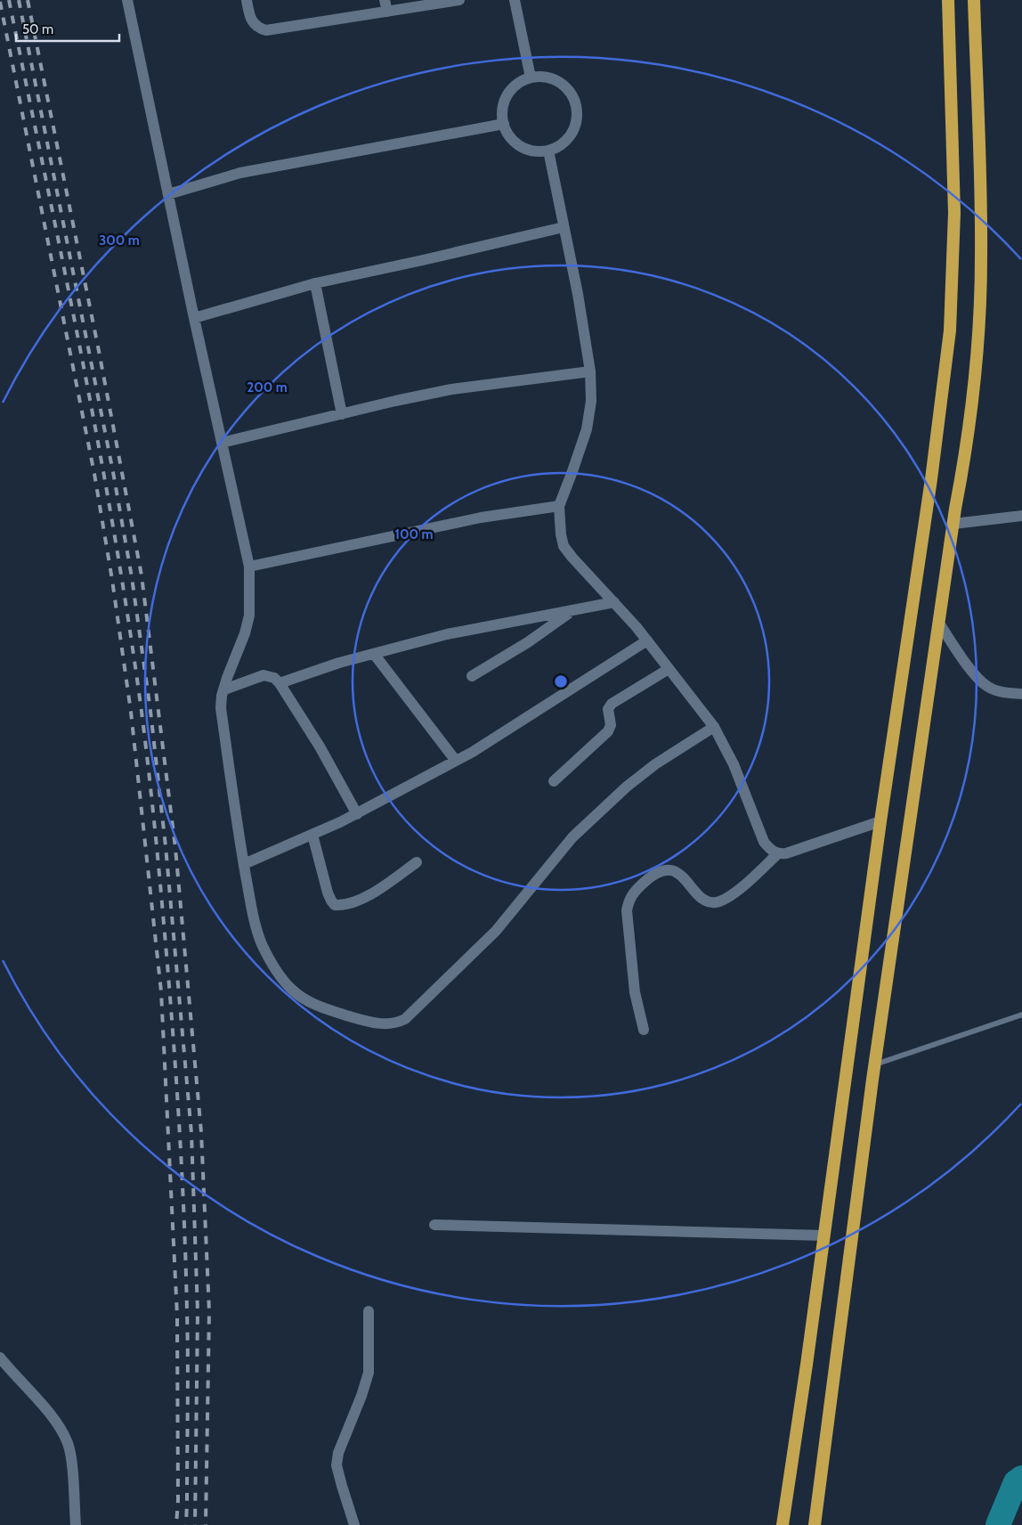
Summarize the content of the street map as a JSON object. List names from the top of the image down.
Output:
{
  "scale_bar": "50 m",
  "rings": ["300 m", "200 m", "100 m"]
}
